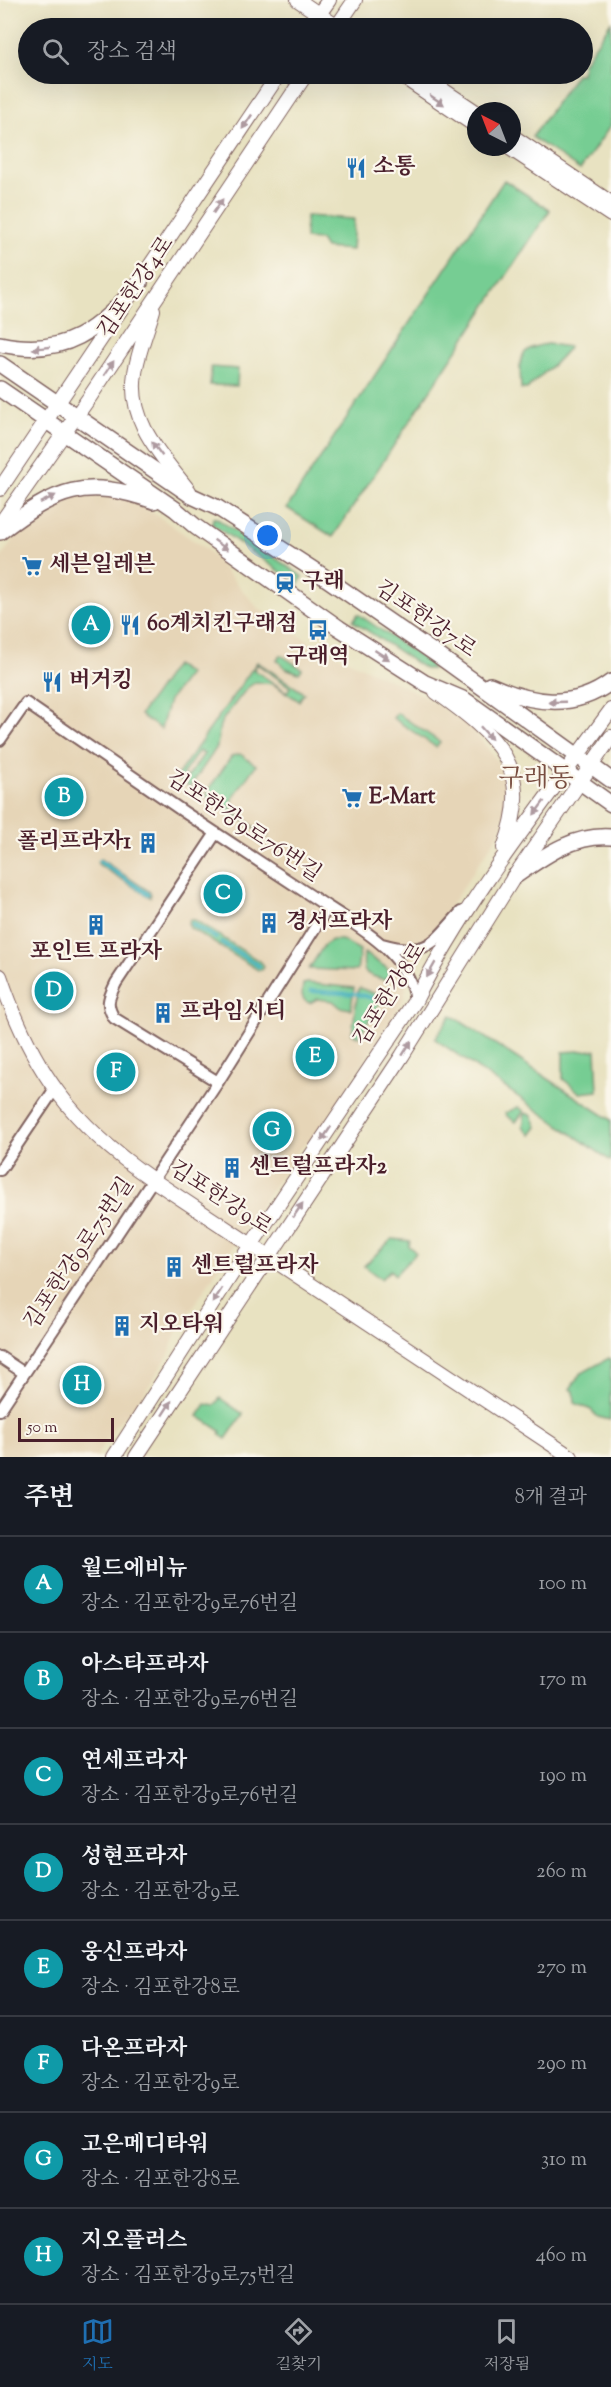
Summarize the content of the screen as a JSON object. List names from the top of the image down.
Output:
{
  "streets": {
    "main road": ["김포한강7로"],
    "street": [
      "김포한강4로",
      "김포한강9로76번길",
      "김포한강8로",
      "김포한강9로",
      "김포한강9로75번길"
    ]
  },
  "crossings": [
    ["김포한강4로", "김포한강7로"],
    ["김포한강7로", "김포한강8로"],
    ["김포한강9로76번길", "김포한강9로"],
    ["김포한강9로76번길", "김포한강9로75번길"],
    ["김포한강8로", "김포한강9로"],
    ["김포한강9로", "김포한강9로75번길"]
  ],
  "districts": ["구래동"],
  "places": {
    "restaurant": ["소통", "60계치킨구래점", "버거킹"],
    "supermarket": ["세븐일레븐", "E-Mart"],
    "station": ["구래"],
    "bus stop": ["구래역"],
    "building": [
      "폴리프라자1",
      "경서프라자",
      "포인트 프라자",
      "프라임시티",
      "센트럴프라자2",
      "센트럴프라자",
      "지오타워"
    ]
  },
  "scale_bar": "50 m",
  "north": "top left",
  "page": {
    "search": "장소 검색",
    "pins": [
      "A",
      "B",
      "C",
      "D",
      "E",
      "F",
      "G",
      "H"
    ],
    "scale": "50 m",
    "heading": ["주변", "8개 결과"],
    "list": [
      {
        "mark": "A",
        "name": "월드에비뉴",
        "note": "장소 · 김포한강9로76번길",
        "value": "100 m"
      },
      {
        "mark": "B",
        "name": "아스타프라자",
        "note": "장소 · 김포한강9로76번길",
        "value": "170 m"
      },
      {
        "mark": "C",
        "name": "연세프라자",
        "note": "장소 · 김포한강9로76번길",
        "value": "190 m"
      },
      {
        "mark": "D",
        "name": "성현프라자",
        "note": "장소 · 김포한강9로",
        "value": "260 m"
      },
      {
        "mark": "E",
        "name": "웅신프라자",
        "note": "장소 · 김포한강8로",
        "value": "270 m"
      },
      {
        "mark": "F",
        "name": "다온프라자",
        "note": "장소 · 김포한강9로",
        "value": "290 m"
      },
      {
        "mark": "G",
        "name": "고은메디타워",
        "note": "장소 · 김포한강8로",
        "value": "310 m"
      },
      {
        "mark": "H",
        "name": "지오플러스",
        "note": "장소 · 김포한강9로75번길",
        "value": "460 m"
      }
    ],
    "nav": ["지도", "길찾기", "저장됨"]
  }
}
